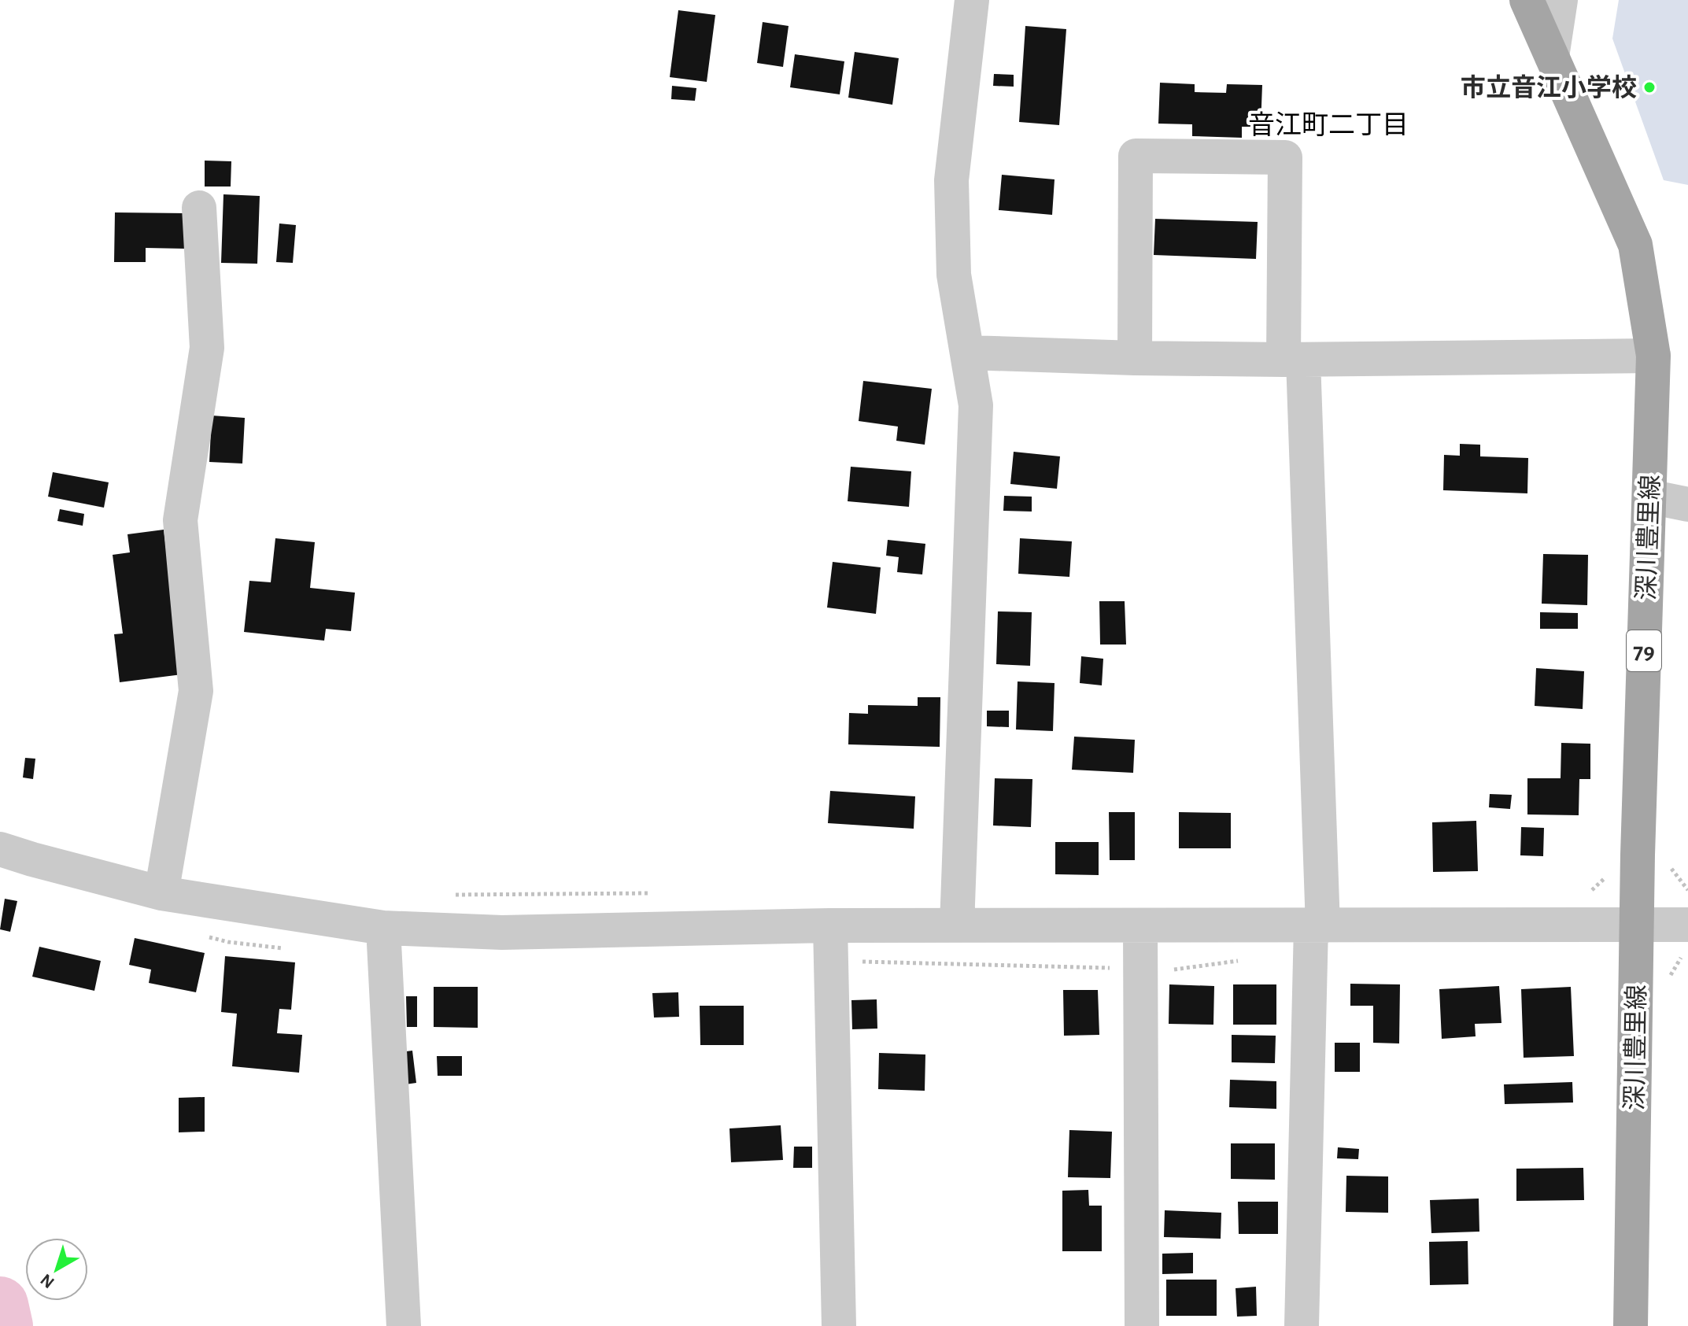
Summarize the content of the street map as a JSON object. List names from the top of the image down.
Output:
{
  "streets": {
    "main road": ["深川豊里線", "79"]
  },
  "districts": ["音江町二丁目"],
  "places": ["市立音江小学校"],
  "north": "bottom left"
}
